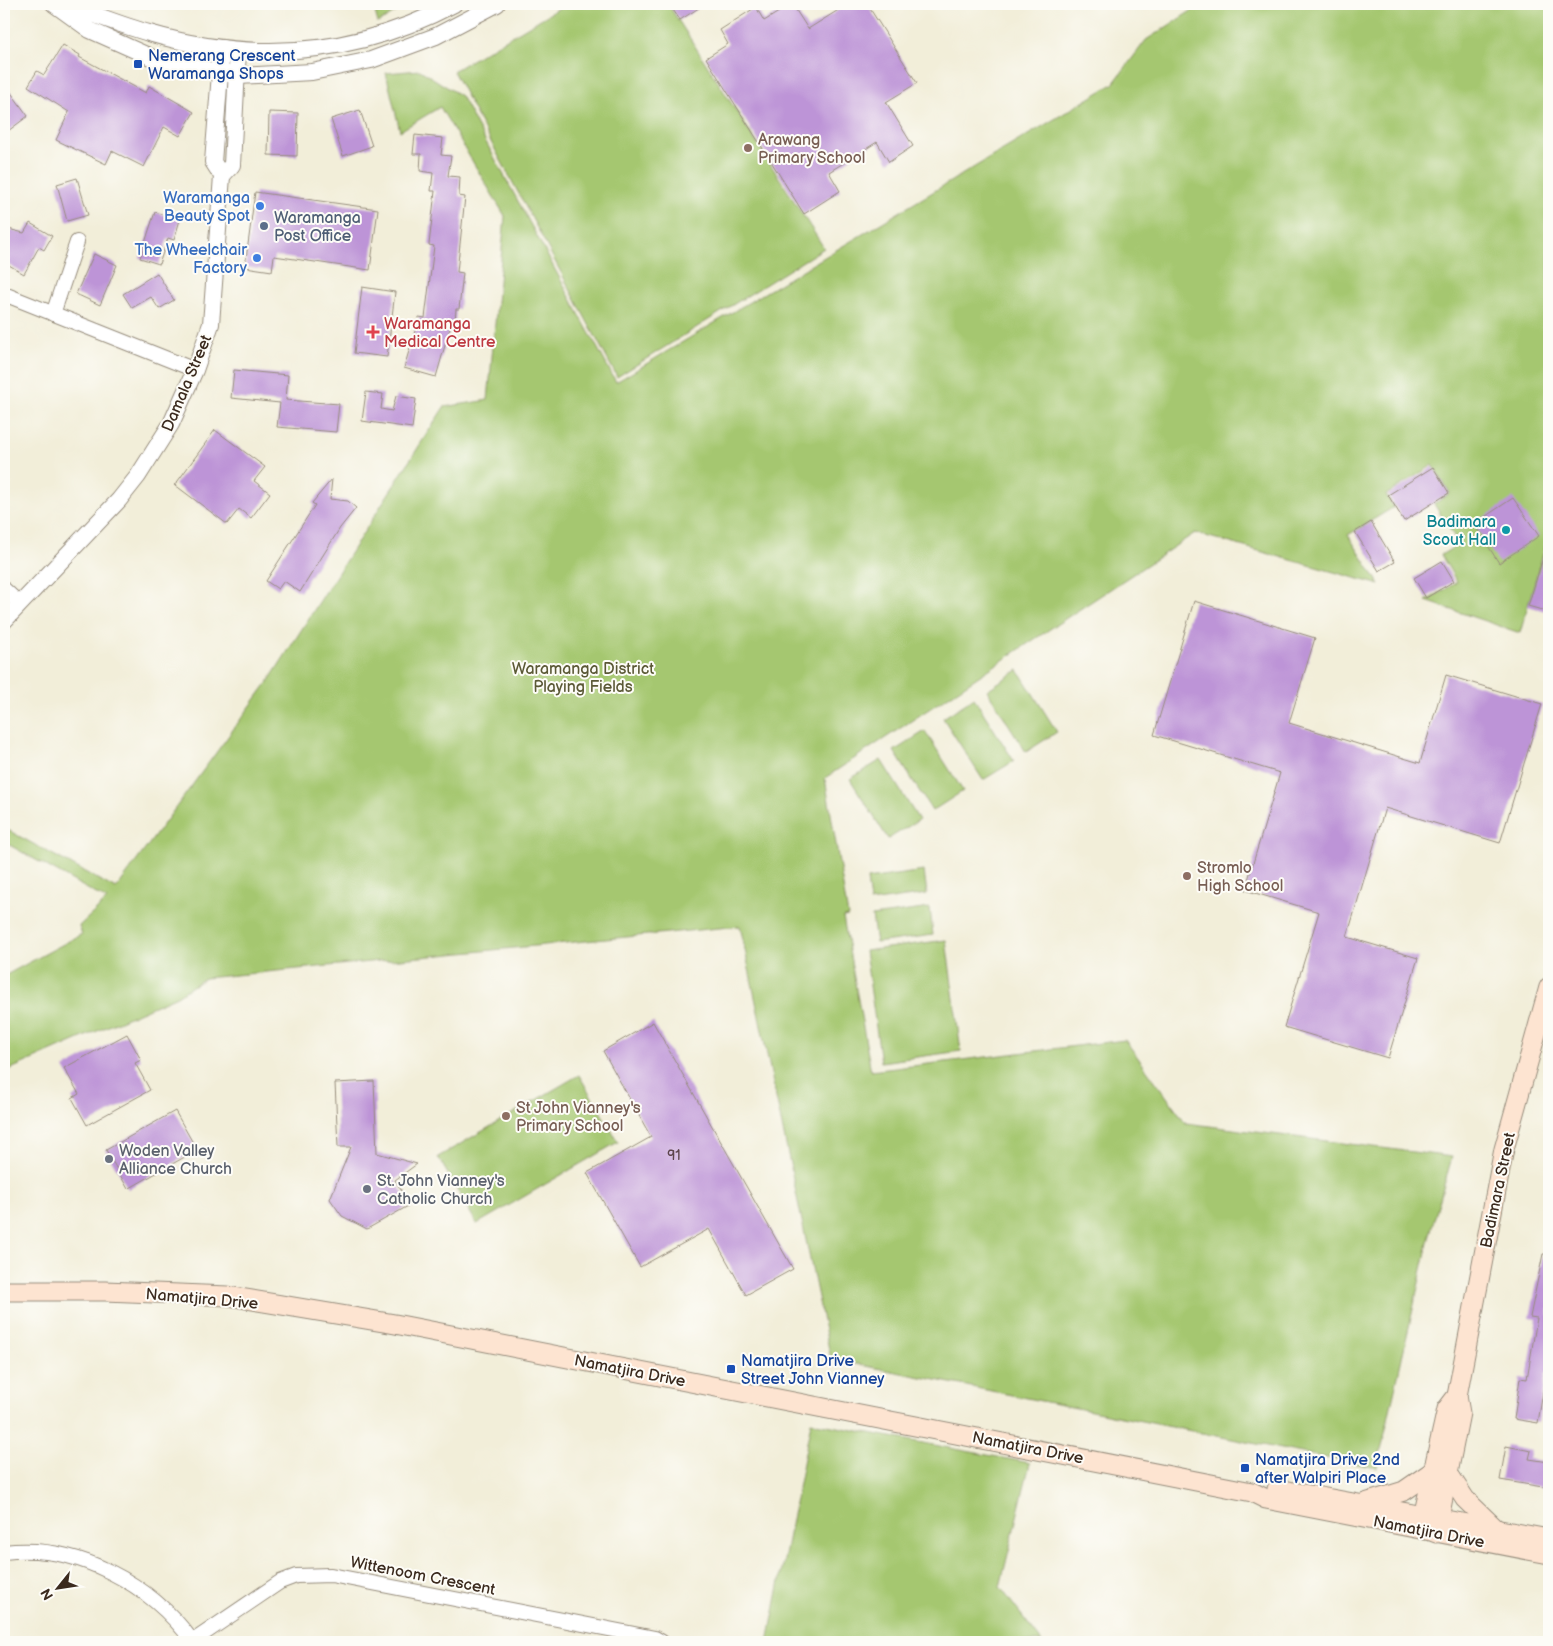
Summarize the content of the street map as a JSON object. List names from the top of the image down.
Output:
{
  "streets": {
    "main road": ["Badimara Street", "Namatjira Drive"],
    "street": ["Damala Street", "Wittenoom Crescent"]
  },
  "crossings": [
    ["Badimara Street", "Namatjira Drive"]
  ],
  "parks": ["Waramanga District Playing Fields"],
  "places": {
    "transit": ["Nemerang Crescent Waramanga Shops", "Namatjira Drive Street John Vianney", "Namatjira Drive 2nd after Walpiri Place"],
    "other": [
      "Arawang Primary School",
      "Waramanga Beauty Spot",
      "Waramanga Post Office",
      "The Wheelchair Factory",
      "Badimara Scout Hall",
      "Stromlo High School",
      "St John Vianney's Primary School",
      "Woden Valley Alliance Church",
      "St. John Vianney's Catholic Church"
    ],
    "health": ["Waramanga Medical Centre"]
  },
  "house_numbers": ["91"],
  "north": "bottom left"
}
